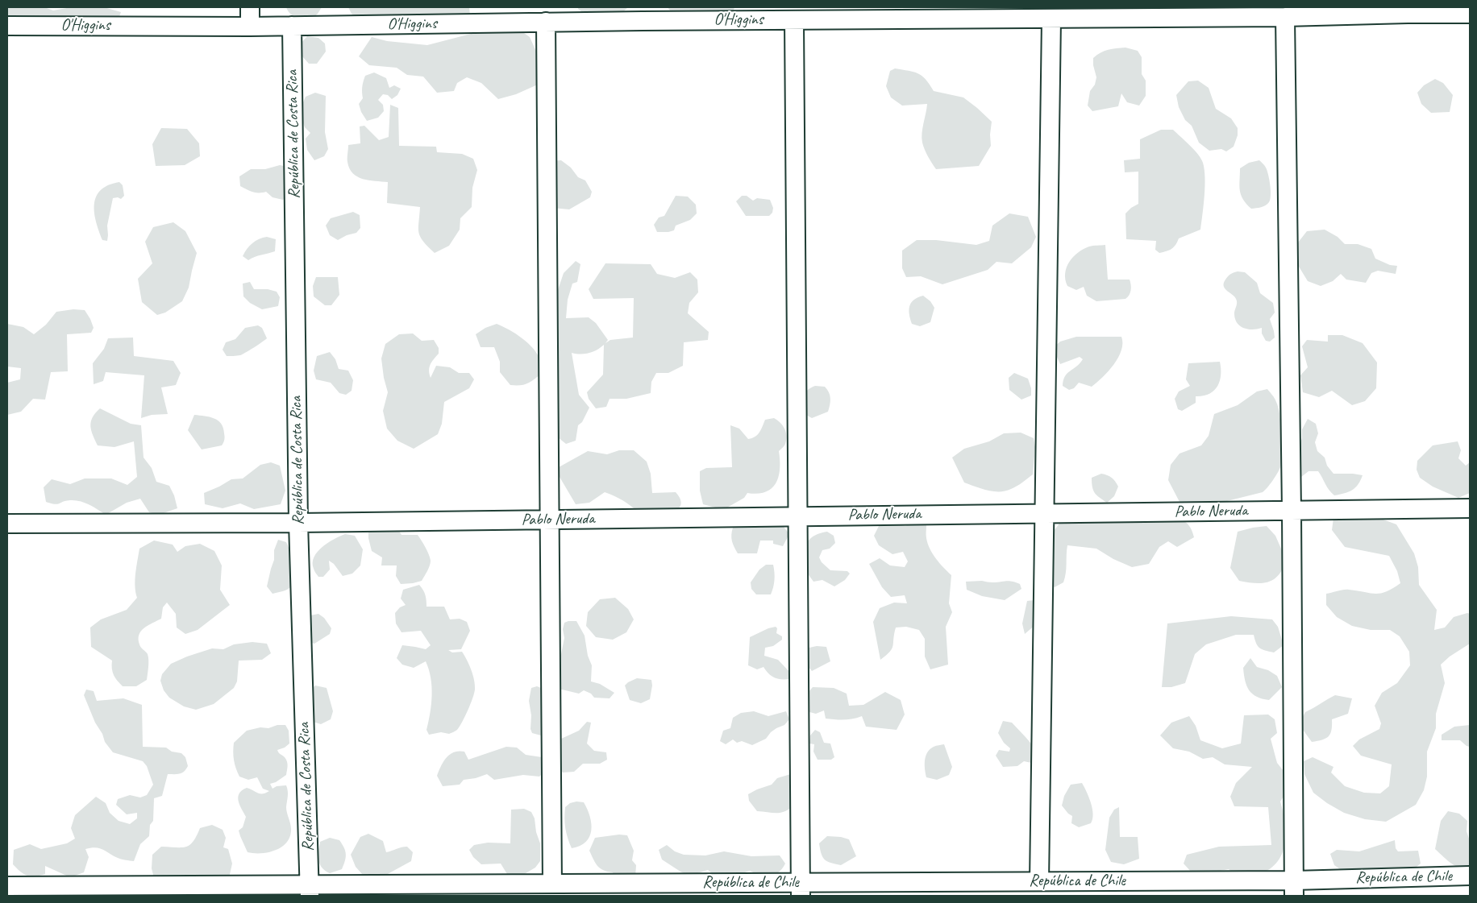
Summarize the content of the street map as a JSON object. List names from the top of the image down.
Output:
{
  "streets": {
    "street": [
      "O'Higgins",
      "República de Costa Rica",
      "Pablo Neruda",
      "República de Chile"
    ]
  },
  "crossings": [
    ["O'Higgins", "República de Costa Rica"],
    ["República de Costa Rica", "Pablo Neruda"],
    ["República de Costa Rica", "República de Chile"]
  ]
}
